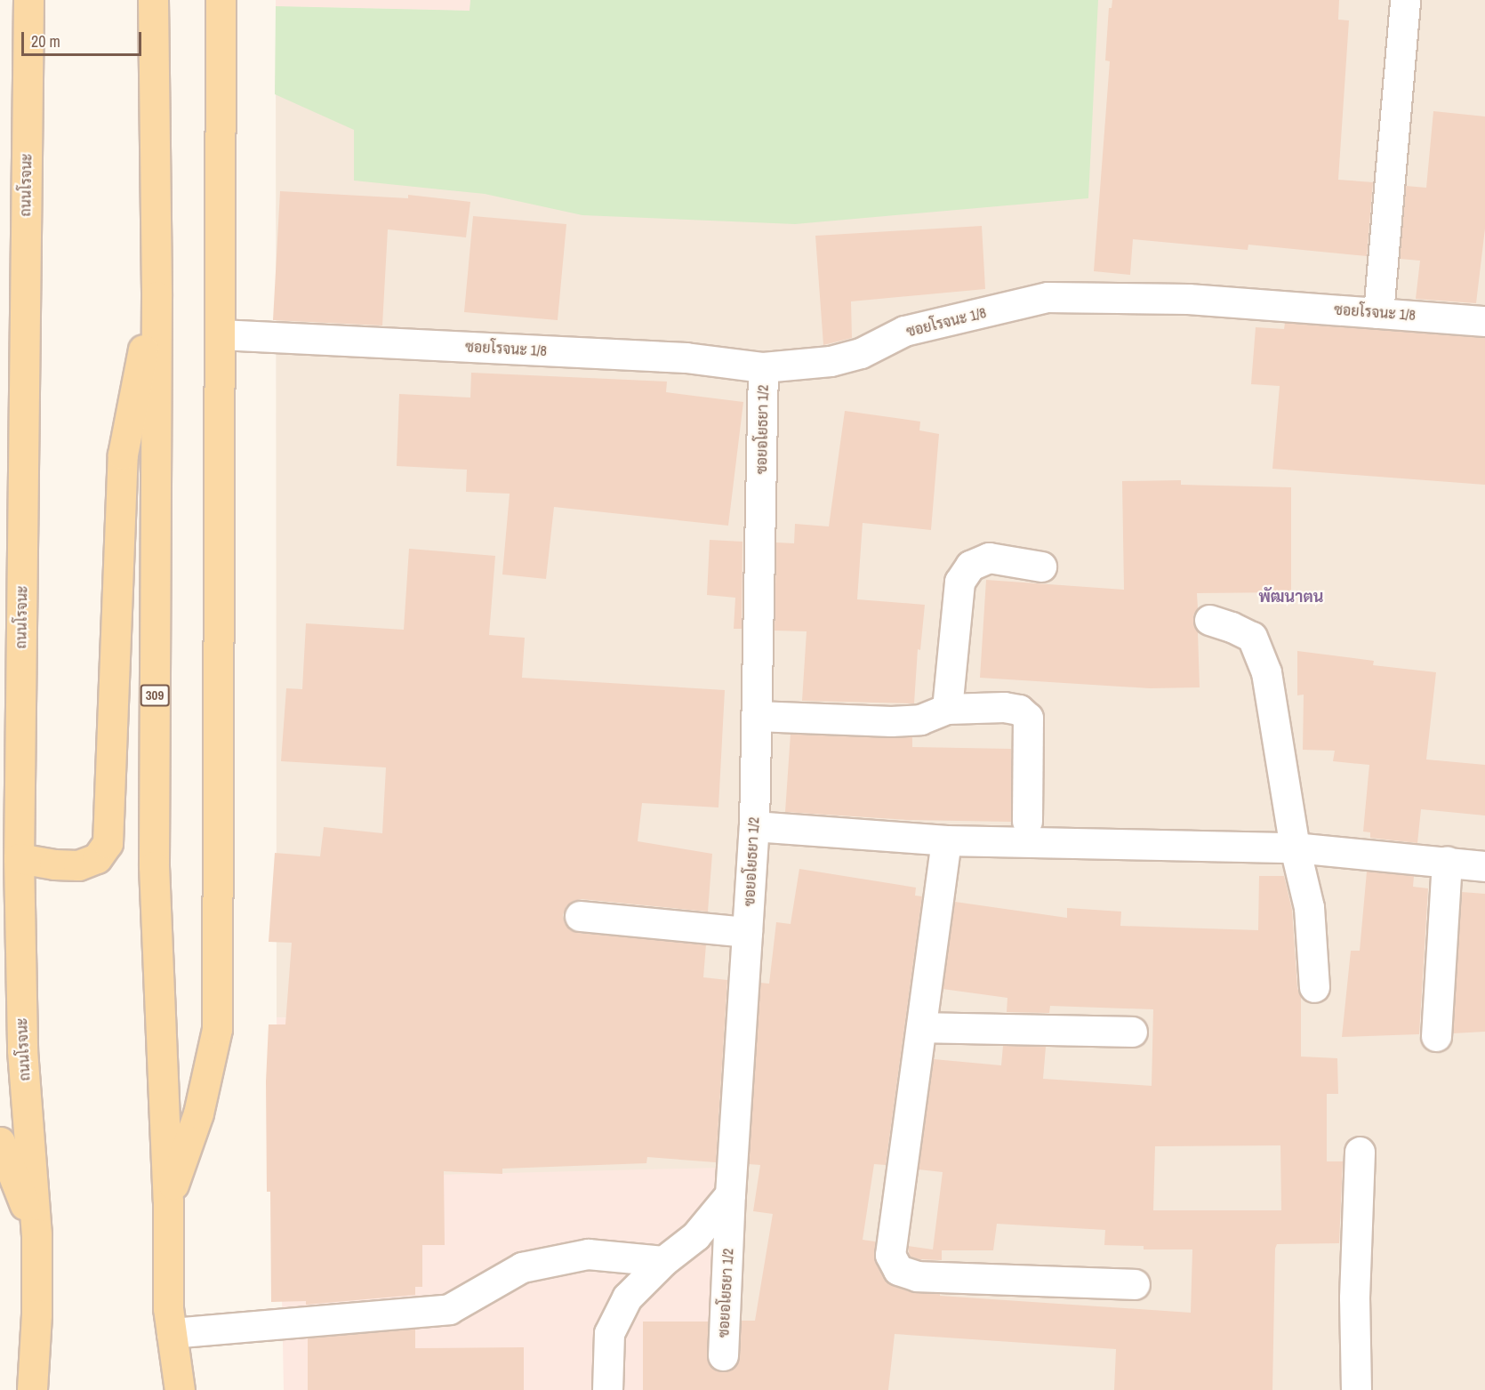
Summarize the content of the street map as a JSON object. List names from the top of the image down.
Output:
{
  "streets": {
    "main road": ["ถนนโรจนะ", "309"],
    "street": ["ซอยโรจนะ 1/8", "ซอยอโยธยา 1/2"]
  },
  "crossings": [
    ["ซอยโรจนะ 1/8", "ซอยอโยธยา 1/2"]
  ],
  "districts": ["พัฒนาตน"],
  "scale_bar": "20 m"
}
